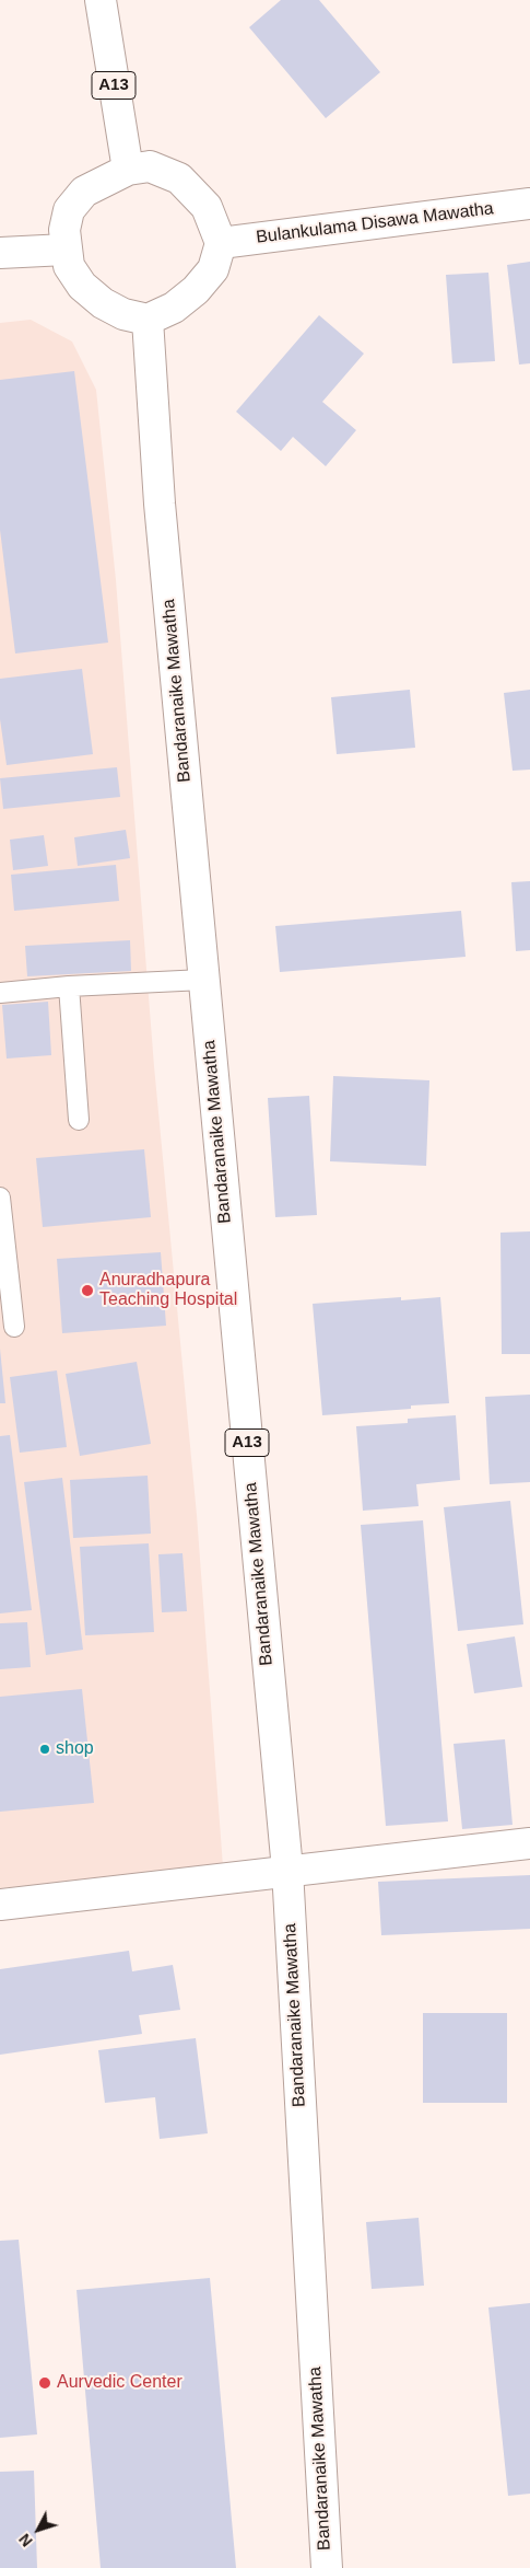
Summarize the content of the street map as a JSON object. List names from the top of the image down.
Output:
{
  "streets": {
    "main road": ["A13", "Bulankulama Disawa Mawatha", "Bandaranaike Mawatha"]
  },
  "crossings": [
    ["A13", "Bulankulama Disawa Mawatha"],
    ["A13", "Bandaranaike Mawatha"],
    ["Bulankulama Disawa Mawatha", "Bandaranaike Mawatha"]
  ],
  "places": ["Anuradhapura Teaching Hospital", "shop", "Aurvedic Center"],
  "north": "bottom left"
}
